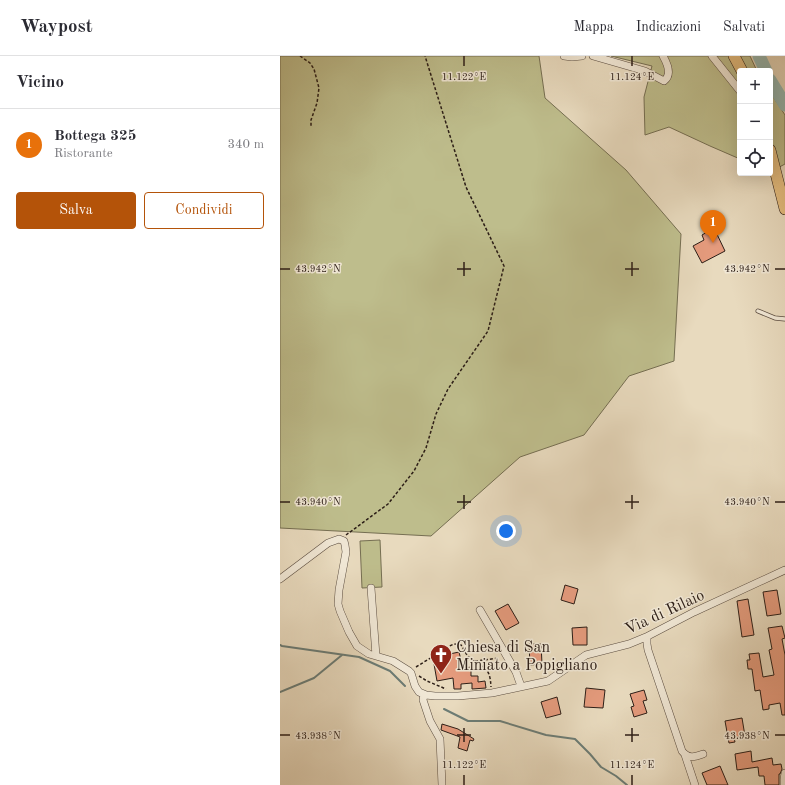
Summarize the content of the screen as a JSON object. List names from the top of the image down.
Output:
{
  "streets": {
    "street": ["Via di Rilaio"]
  },
  "places": {
    "church": ["Chiesa di San Miniato a Popigliano"]
  },
  "page": {
    "header": "Waypost",
    "nav": ["Mappa", "Indicazioni", "Salvati"],
    "heading": "Vicino",
    "map_buttons": ["+", "−"],
    "list": [
      {
        "mark": "1",
        "name": "Bottega 325",
        "note": "Ristorante",
        "value": "340 m"
      }
    ],
    "buttons": ["Salva", "Condividi"],
    "pins": "1"
  },
  "coordinates": [
    "11.122°E",
    "11.124°E",
    "43.942°N",
    "43.940°N",
    "43.938°N"
  ]
}
